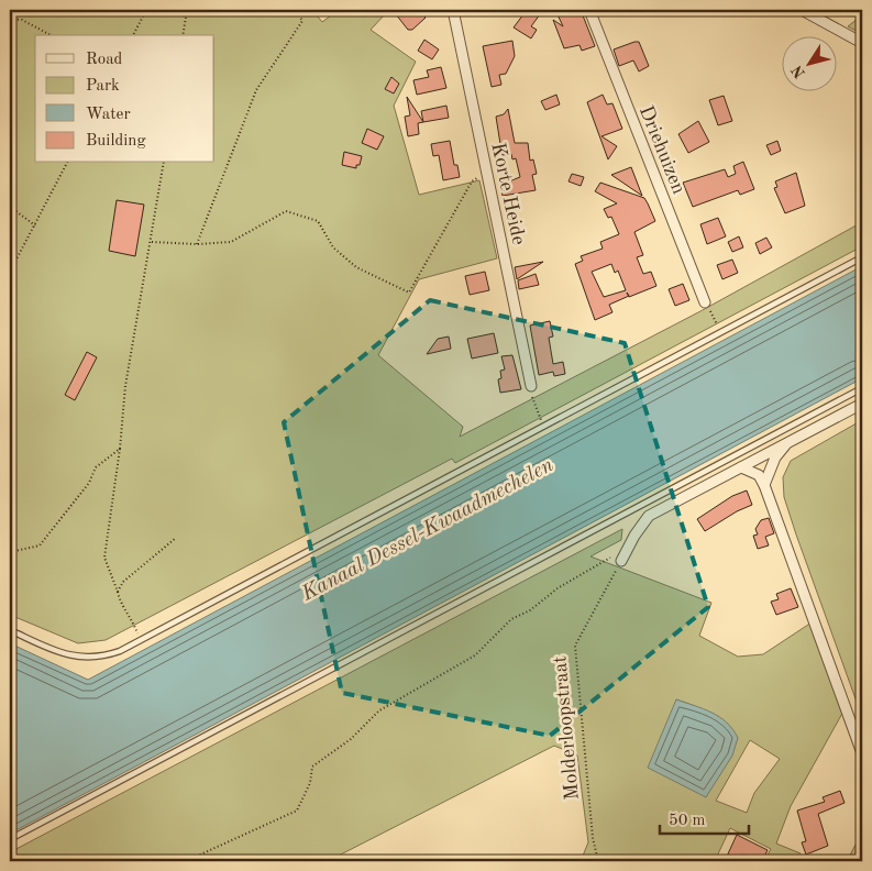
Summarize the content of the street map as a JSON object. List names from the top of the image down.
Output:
{
  "streets": {
    "street": ["Driehuizen", "Korte Heide"],
    "path": ["Molderloopstraat"]
  },
  "water": ["Kanaal Dessel-Kwaadmechelen"],
  "legend": [
    "Road",
    "Park",
    "Water",
    "Building"
  ],
  "scale_bar": "50 m",
  "north": "bottom left"
}
